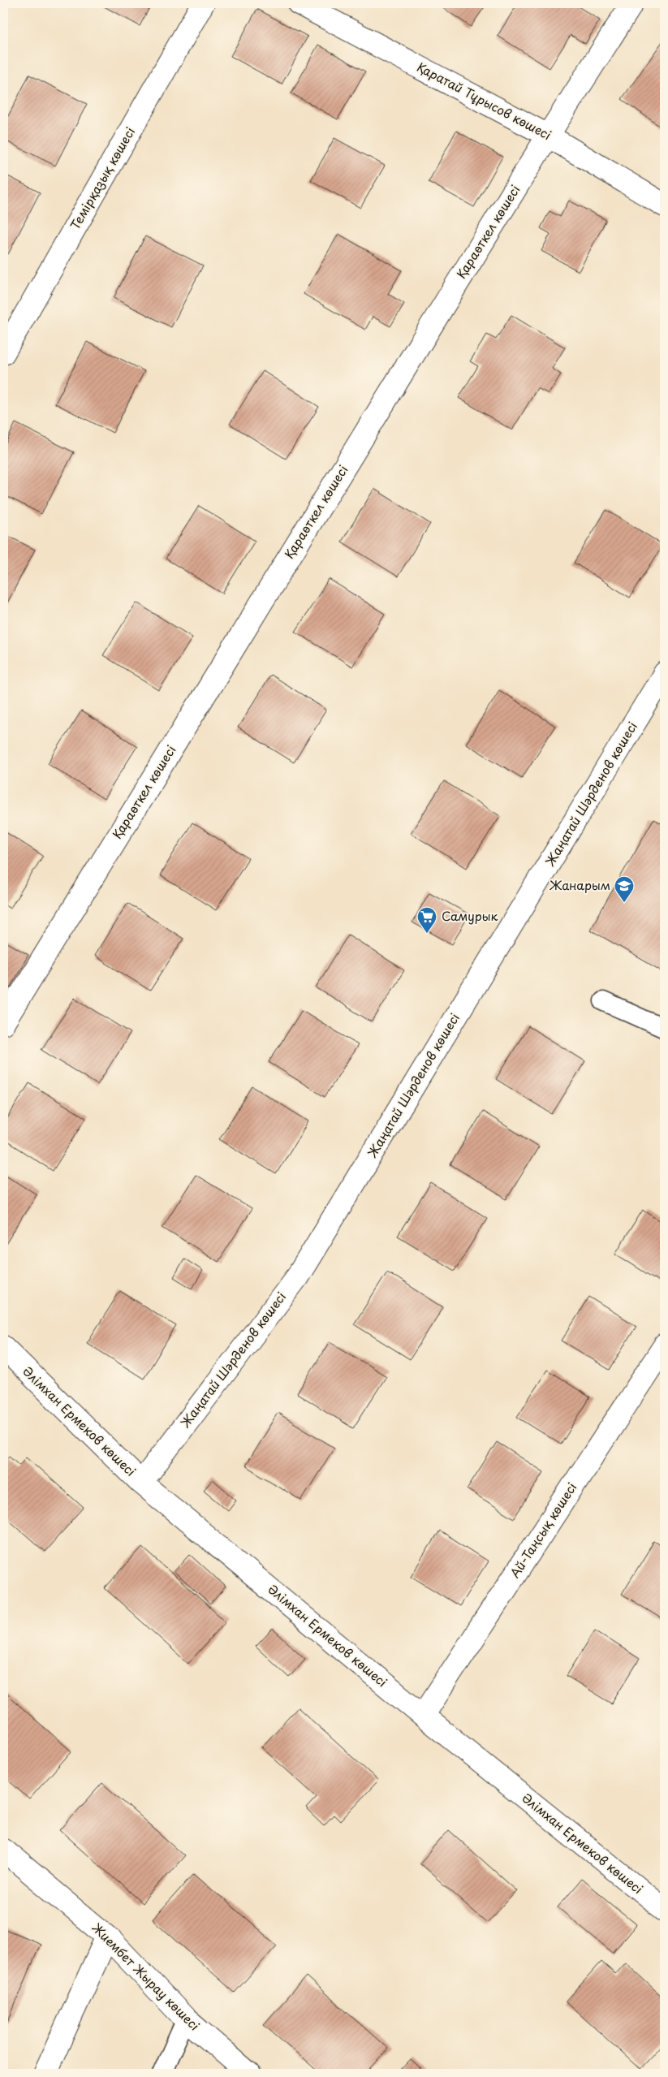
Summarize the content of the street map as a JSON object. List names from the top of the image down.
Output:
{
  "streets": {
    "street": [
      "Қаратай Тұрысов көшесі",
      "Темірқазық көшесі",
      "Қараөткел көшесі",
      "Жаңатай Шәрденов көшесі",
      "Әлімхан Ермеков көшесі",
      "Ай-Таңсық көшесі",
      "Жиембет Жырау көшесі"
    ]
  },
  "crossings": [
    ["Қаратай Тұрысов көшесі", "Қараөткел көшесі"],
    ["Жаңатай Шәрденов көшесі", "Әлімхан Ермеков көшесі"],
    ["Әлімхан Ермеков көшесі", "Ай-Таңсық көшесі"]
  ],
  "places": {
    "school or university": ["Жанарым"],
    "supermarket": ["Самурык"]
  }
}
